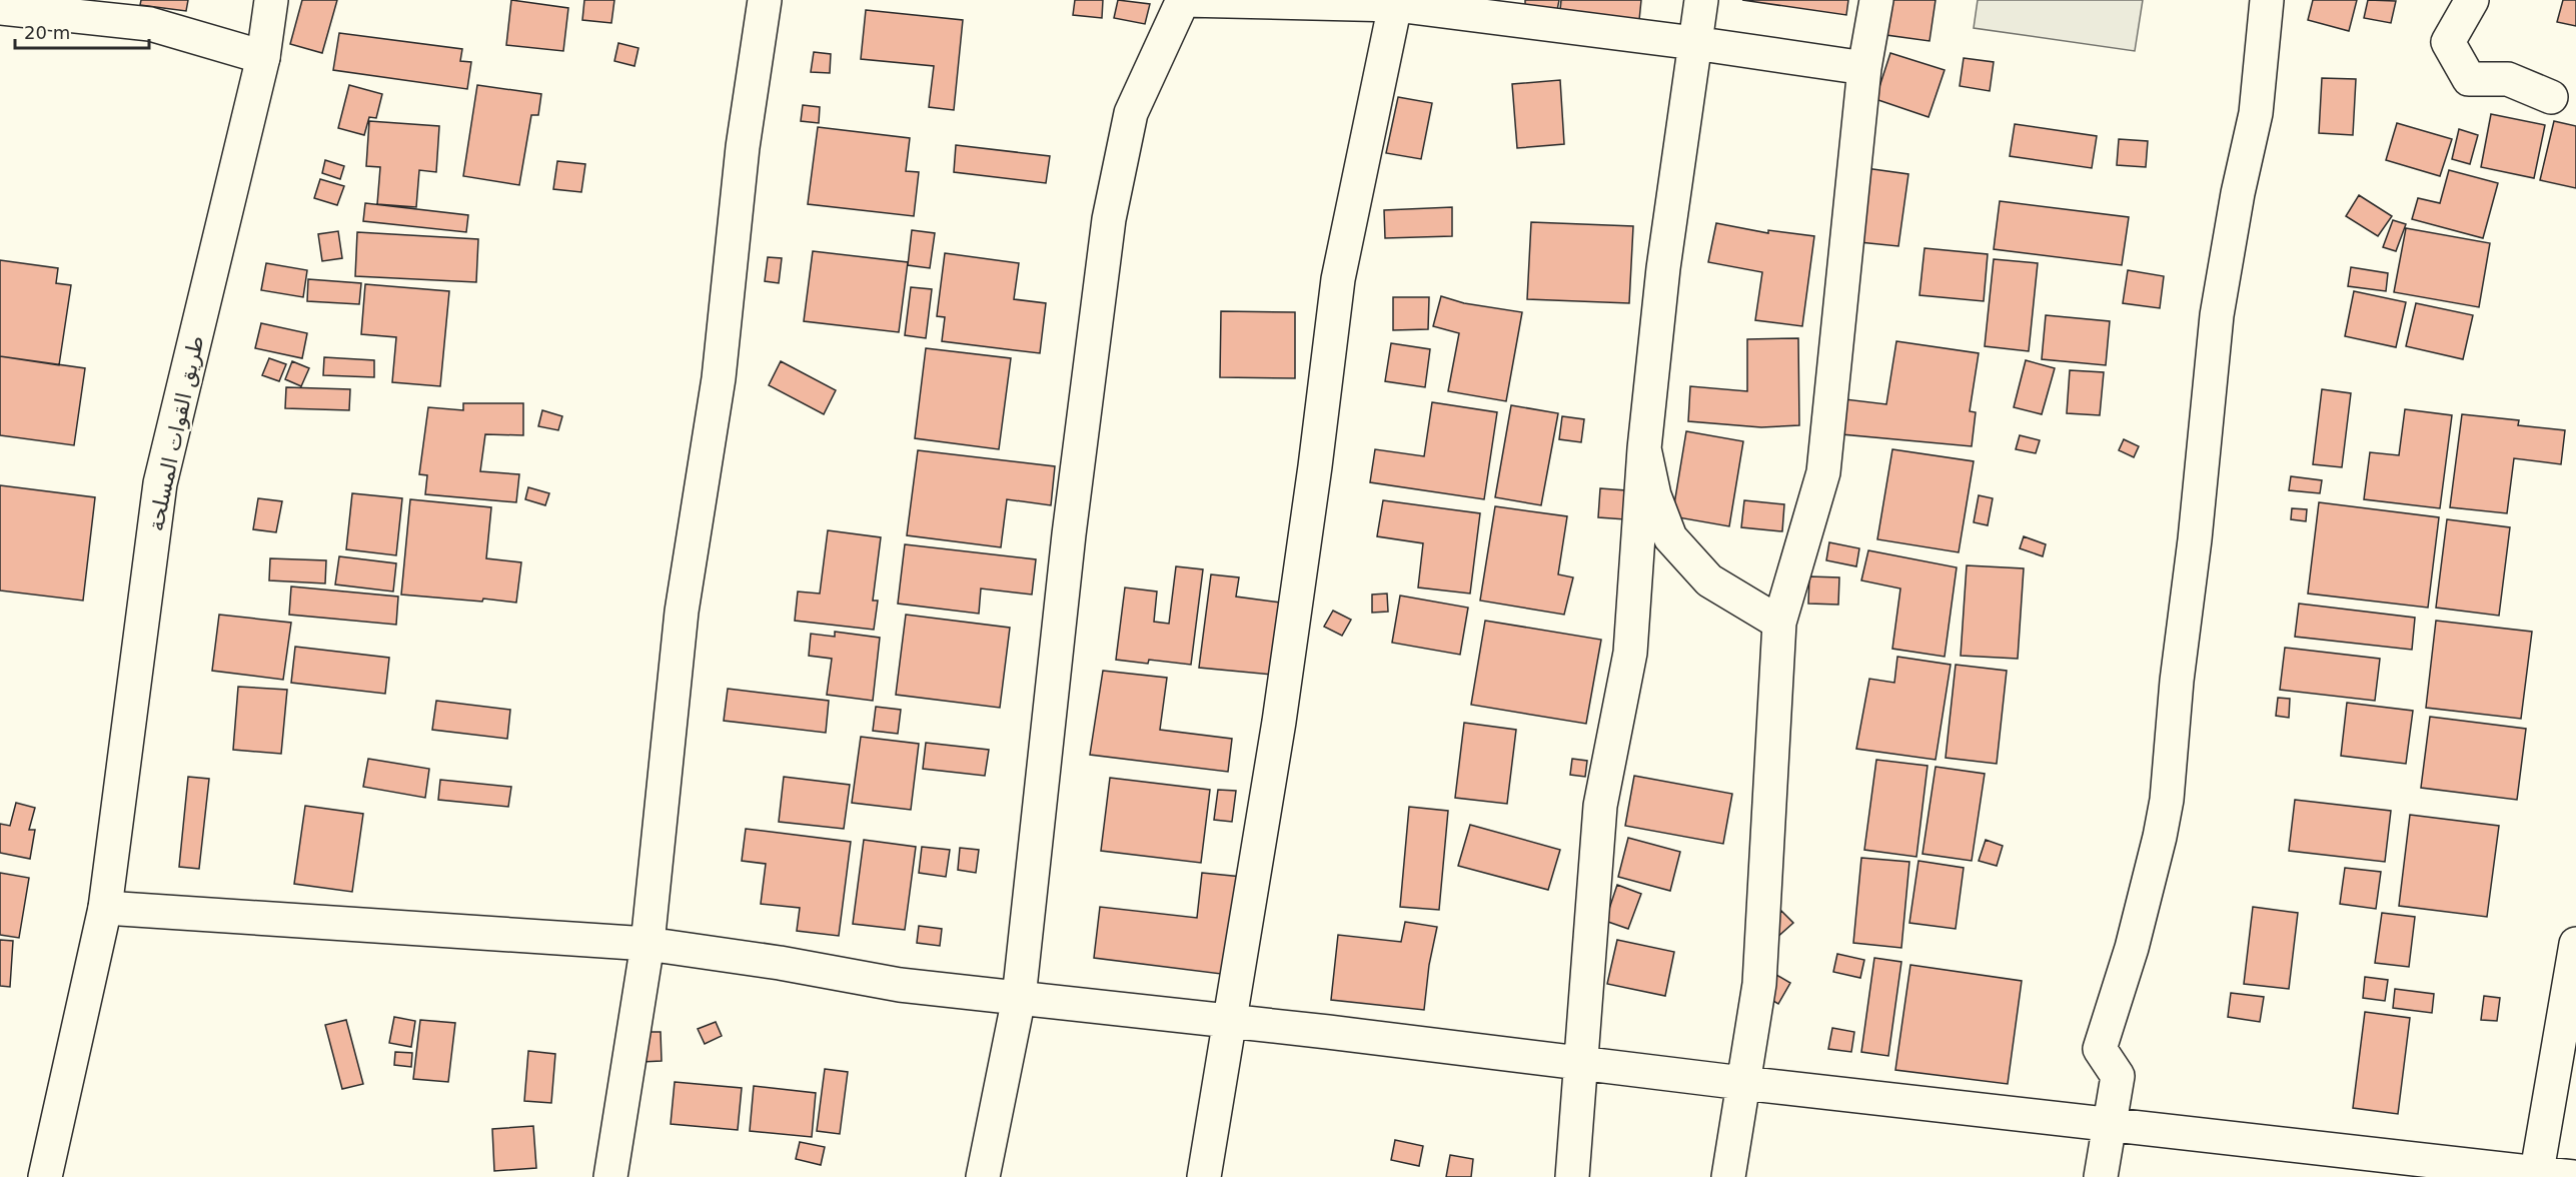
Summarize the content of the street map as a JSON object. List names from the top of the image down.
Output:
{
  "streets": {
    "street": ["طريق القوات المسلحة"]
  },
  "scale_bar": "20 m"
}
